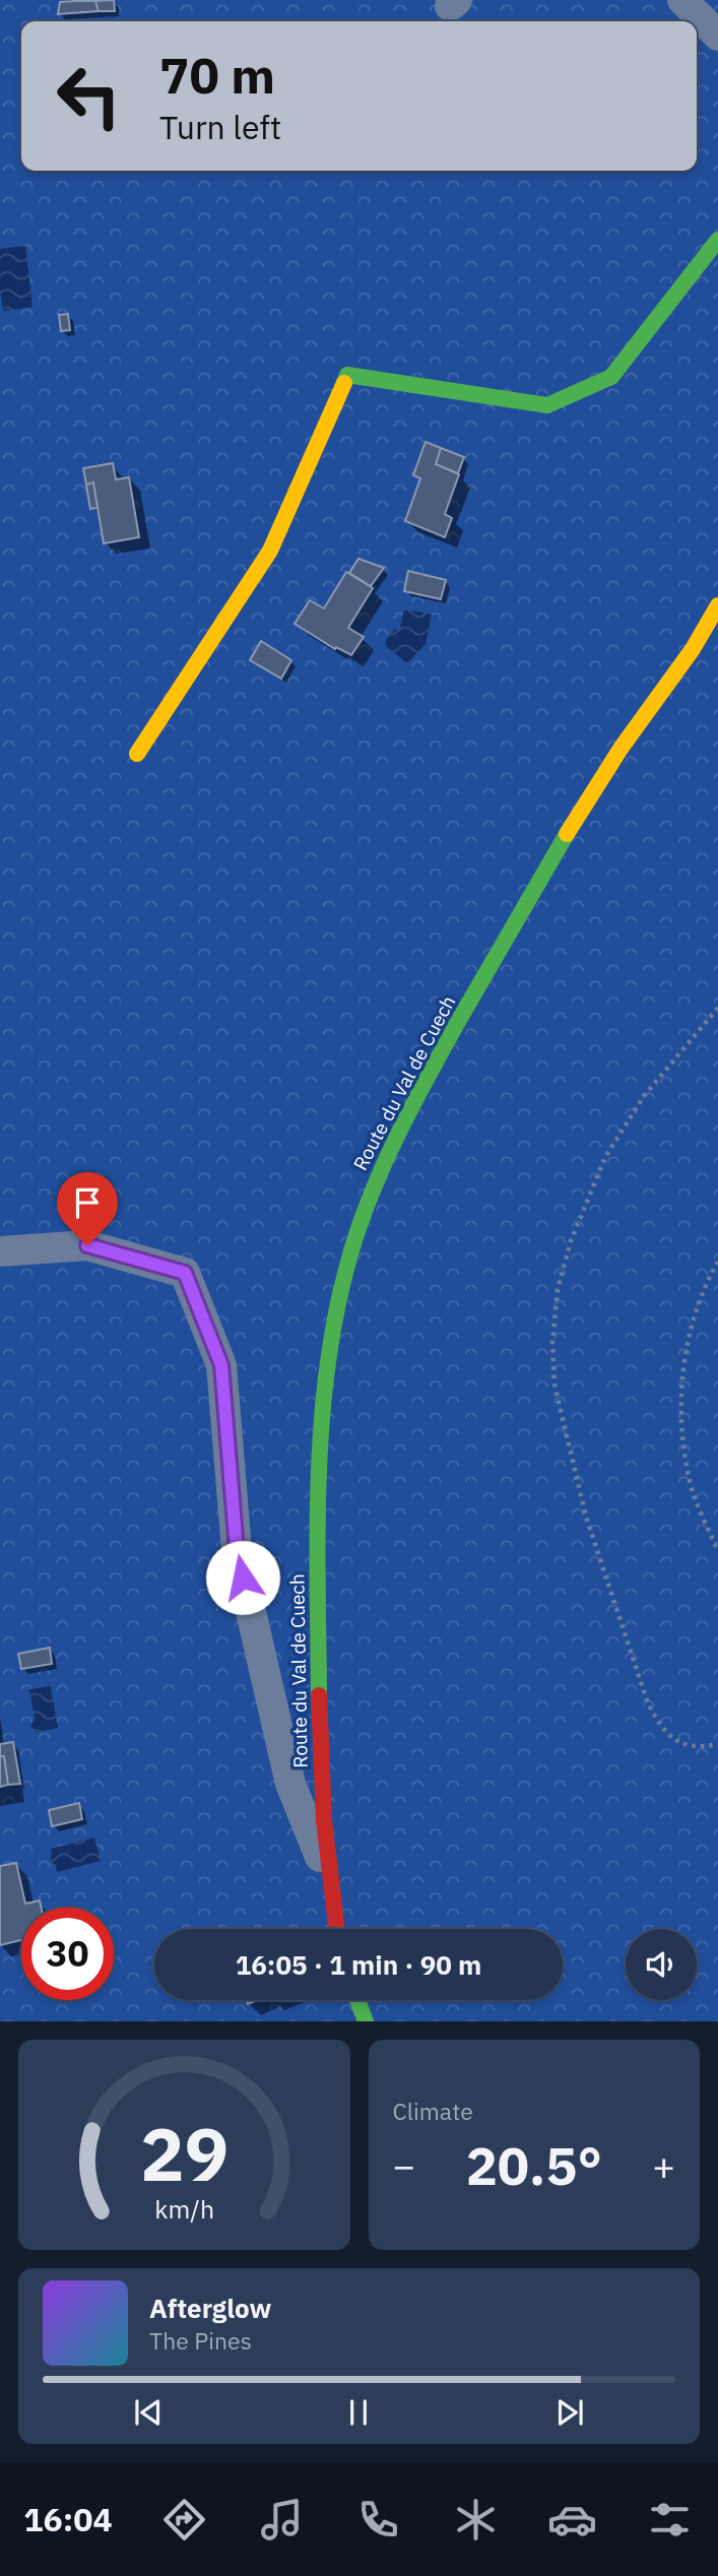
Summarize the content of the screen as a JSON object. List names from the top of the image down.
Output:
{
  "streets": {
    "street": ["Route du Val de Cuech"]
  },
  "page": {
    "turn": ["70 m", "Turn left"],
    "limit": "30",
    "trip": "16:05 · 1 min · 90 m",
    "tile": "Climate",
    "heat": ["−", "20.5°", "+"],
    "song": ["Afterglow", "The Pines"],
    "tabs": "16:04",
    "gauge": ["29", "km/h"]
  }
}
